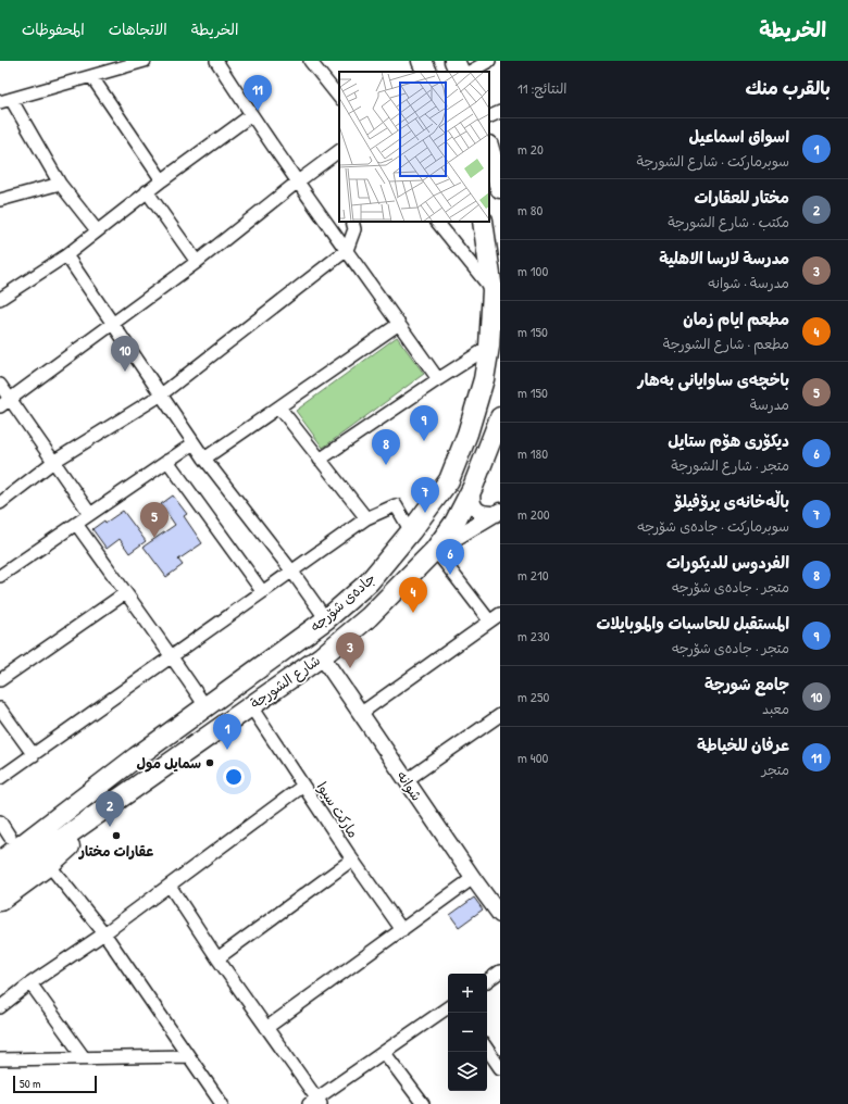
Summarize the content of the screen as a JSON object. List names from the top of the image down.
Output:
{
  "streets": {
    "main road": ["جادەی شۆرجە", "شارع الشورجة"],
    "street": ["شوانە", "مارکت سیوا"]
  },
  "crossings": [
    ["شارع الشورجة", "شوانە"],
    ["شارع الشورجة", "مارکت سیوا"]
  ],
  "places": ["سمايل مول", "عقارات مختار"],
  "scale_bar": "50 m",
  "page": {
    "header": "الخريطة",
    "nav": ["الخريطة", "الاتجاهات", "المحفوظات"],
    "heading": ["بالقرب منك", "النتائج: 11"],
    "pins": [
      "11",
      "10",
      "9",
      "8",
      "7",
      "5",
      "6",
      "4",
      "3",
      "1",
      "2"
    ],
    "list": [
      {
        "mark": "1",
        "name": "اسواق اسماعيل",
        "note": "سوبرماركت · شارع الشورجة",
        "value": "20 m"
      },
      {
        "mark": "2",
        "name": "مختار للعقارات",
        "note": "مكتب · شارع الشورجة",
        "value": "80 m"
      },
      {
        "mark": "3",
        "name": "مدرسة لارسا الاهلية",
        "note": "مدرسة · شوانە",
        "value": "100 m"
      },
      {
        "mark": "4",
        "name": "مطعم ايام زمان",
        "note": "مطعم · شارع الشورجة",
        "value": "150 m"
      },
      {
        "mark": "5",
        "name": "باخچەی ساوایانی بەهار",
        "note": "مدرسة",
        "value": "150 m"
      },
      {
        "mark": "6",
        "name": "دیکۆری هۆم ستایل",
        "note": "متجر · شارع الشورجة",
        "value": "180 m"
      },
      {
        "mark": "7",
        "name": "باڵەخانەی پرۆفیلۆ",
        "note": "سوبرماركت · جادەی شۆرجە",
        "value": "200 m"
      },
      {
        "mark": "8",
        "name": "الفردوس للديكورات",
        "note": "متجر · جادەی شۆرجە",
        "value": "210 m"
      },
      {
        "mark": "9",
        "name": "المستقبل للحاسبات والموبايلات",
        "note": "متجر · جادەی شۆرجە",
        "value": "230 m"
      },
      {
        "mark": "10",
        "name": "جامع شورجة",
        "note": "معبد",
        "value": "250 m"
      },
      {
        "mark": "11",
        "name": "عرفان للخياطة",
        "note": "متجر",
        "value": "400 m"
      }
    ],
    "map_buttons": ["+", "−"],
    "scale": "50 m"
  }
}
